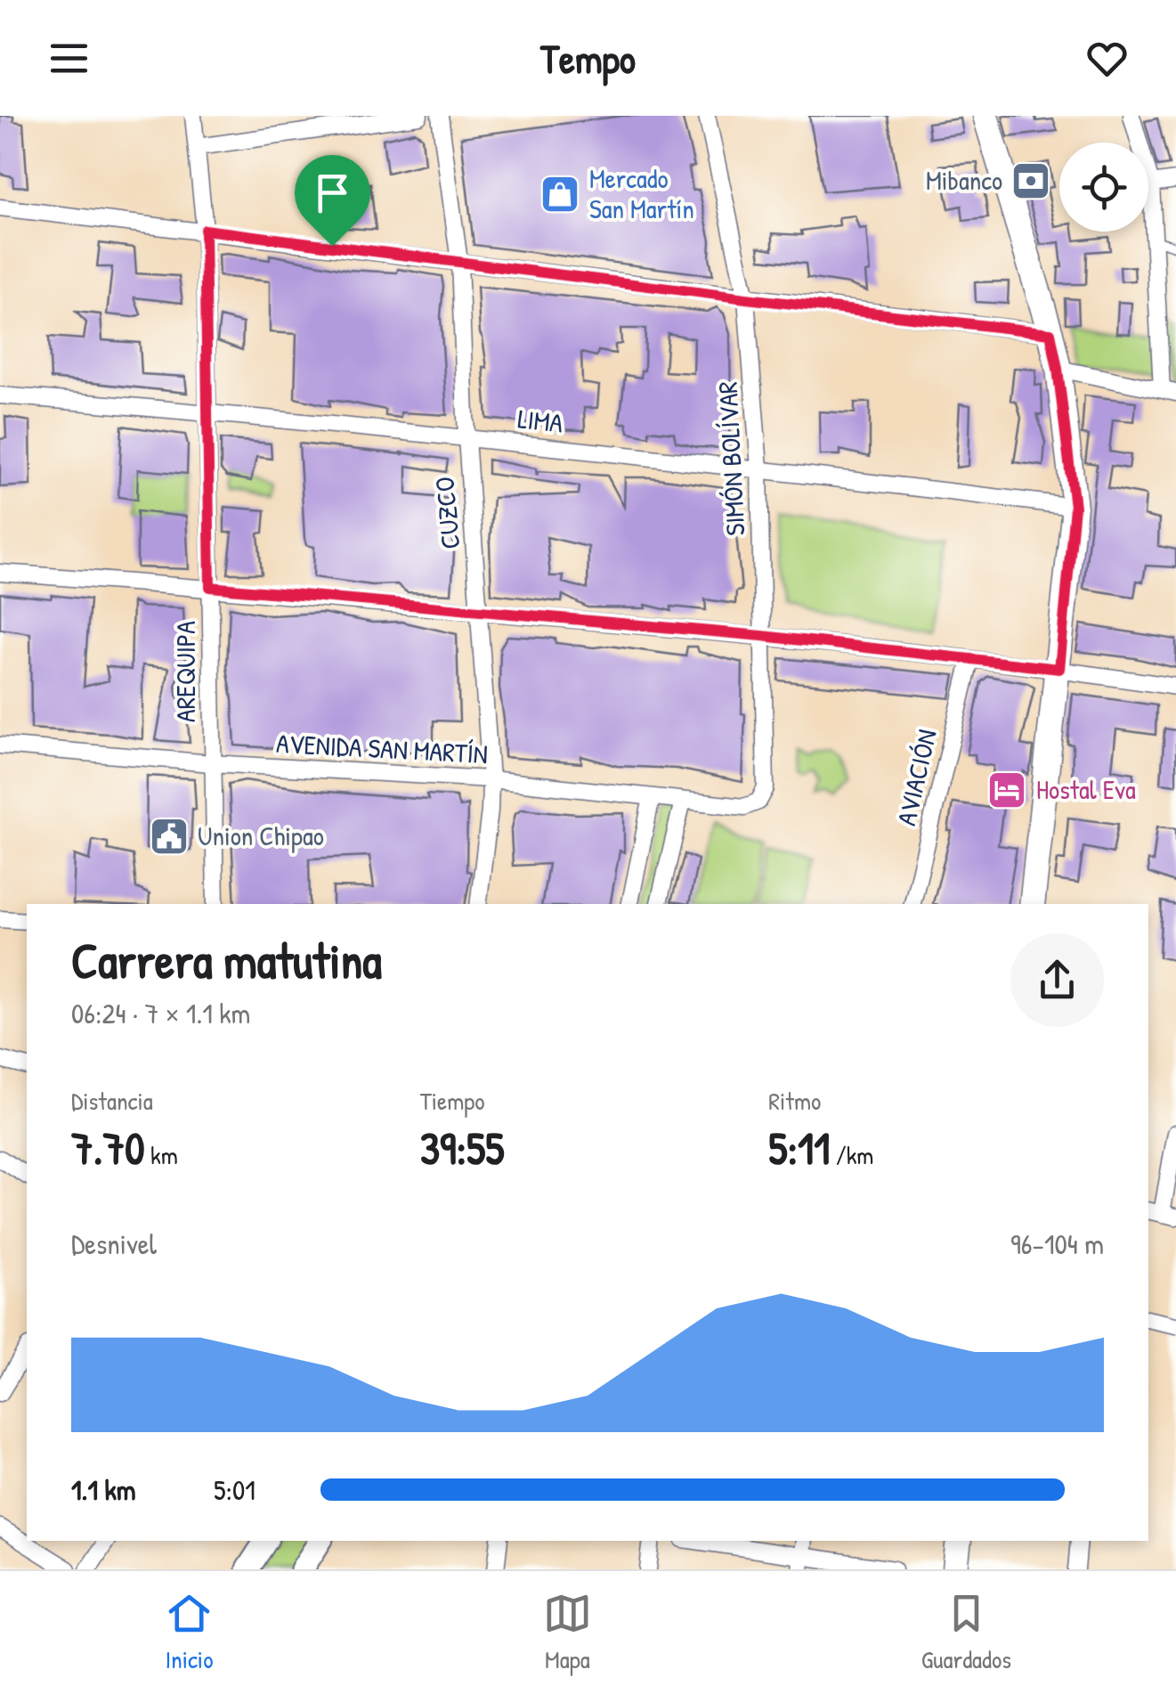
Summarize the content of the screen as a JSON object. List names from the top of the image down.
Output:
{
  "streets": {
    "street": [
      "LIMA",
      "SIMÓN BOLÍVAR",
      "CUZCO",
      "AREQUIPA",
      "AVENIDA SAN MARTÍN",
      "AVIACIÓN"
    ]
  },
  "crossings": [
    ["LIMA", "SIMÓN BOLÍVAR"],
    ["LIMA", "CUZCO"],
    ["LIMA", "AREQUIPA"],
    ["SIMÓN BOLÍVAR", "AVENIDA SAN MARTÍN"],
    ["CUZCO", "AVENIDA SAN MARTÍN"],
    ["AREQUIPA", "AVENIDA SAN MARTÍN"]
  ],
  "places": {
    "bank": ["Mibanco"],
    "shop": ["Mercado San Martín"],
    "hotel": ["Hostal Eva"],
    "public building": ["Union Chipao"]
  },
  "page": {
    "header": "Tempo",
    "heading": ["Carrera matutina", "06:24 · 7 × 1.1 km"],
    "stats": [
      ["Distancia", "7.70 km"],
      ["Tiempo", "39:55"],
      ["Ritmo", "5:11 /km"]
    ],
    "chart": ["Desnivel", "96–104 m"],
    "list": [
      {
        "name": "1.1 km",
        "note": "5:01"
      }
    ],
    "tabs": ["Inicio", "Mapa", "Guardados"]
  }
}
